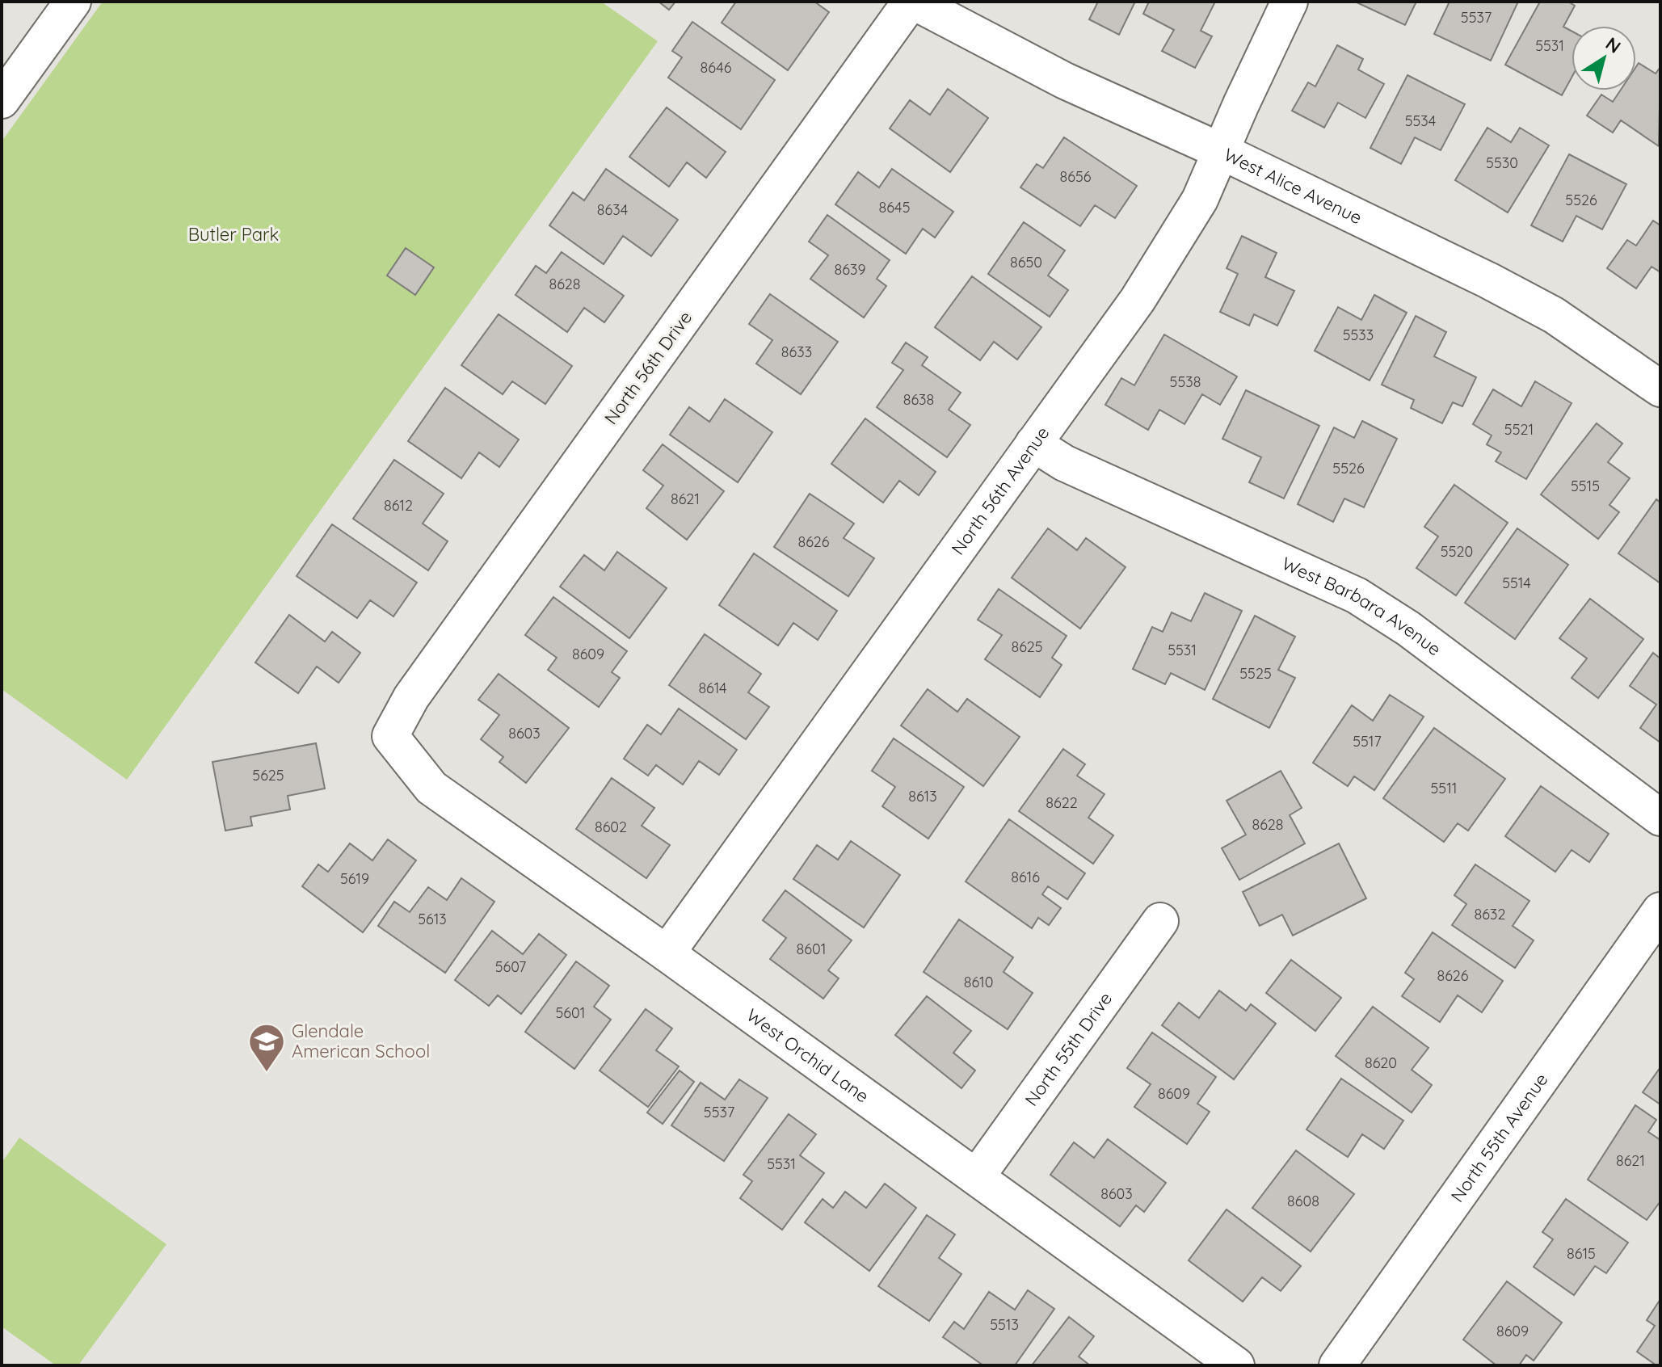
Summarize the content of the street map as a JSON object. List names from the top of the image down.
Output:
{
  "streets": {
    "street": [
      "West Alice Avenue",
      "North 56th Drive",
      "North 56th Avenue",
      "West Barbara Avenue",
      "North 55th Drive",
      "West Orchid Lane",
      "North 55th Avenue"
    ]
  },
  "crossings": [
    ["West Alice Avenue", "North 56th Drive"],
    ["West Alice Avenue", "North 56th Avenue"],
    ["North 56th Drive", "West Orchid Lane"],
    ["North 56th Avenue", "West Barbara Avenue"],
    ["North 56th Avenue", "West Orchid Lane"],
    ["North 55th Drive", "West Orchid Lane"]
  ],
  "parks": ["Butler Park"],
  "places": {
    "school or university": ["Glendale American School"]
  },
  "house_numbers": [
    "5537",
    "5531",
    "8646",
    "5534",
    "5530",
    "8656",
    "5526",
    "8645",
    "8634",
    "8650",
    "8639",
    "8628",
    "5533",
    "8633",
    "5538",
    "8638",
    "5521",
    "5526",
    "5515",
    "8621",
    "8612",
    "8626",
    "5520",
    "5514",
    "8625",
    "5531",
    "8609",
    "5525",
    "8614",
    "8603",
    "5517",
    "5625",
    "5511",
    "8613",
    "8622",
    "8628",
    "8602",
    "8616",
    "5619",
    "8632",
    "5613",
    "8601",
    "5607",
    "8626",
    "8610",
    "5601",
    "8620",
    "8609",
    "5537",
    "8621",
    "5531",
    "8603",
    "8608",
    "8615",
    "5513",
    "8609"
  ],
  "north": "top right"
}
